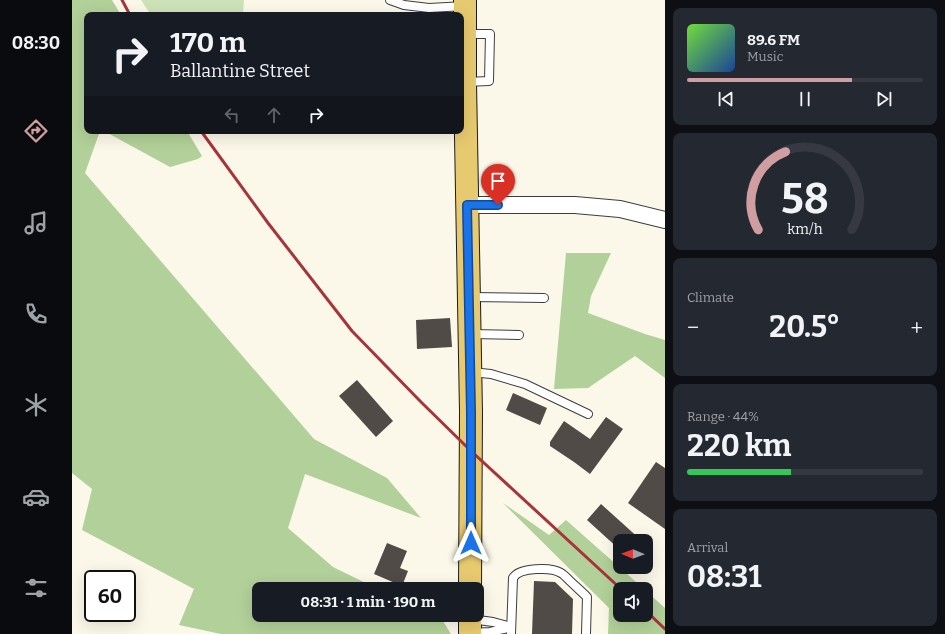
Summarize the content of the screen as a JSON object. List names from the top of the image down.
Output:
{
  "north": "left",
  "page": {
    "tabs": "08:30",
    "turn": ["170 m", "Ballantine Street"],
    "song": ["89.6 FM", "Music"],
    "tile": [
      "Climate",
      ["Range · 44%", "220 km"],
      ["Arrival", "08:31"]
    ],
    "heat": ["−", "20.5°", "+"],
    "limit": "60",
    "trip": "08:31 · 1 min · 190 m",
    "gauge": ["58", "km/h"]
  }
}
